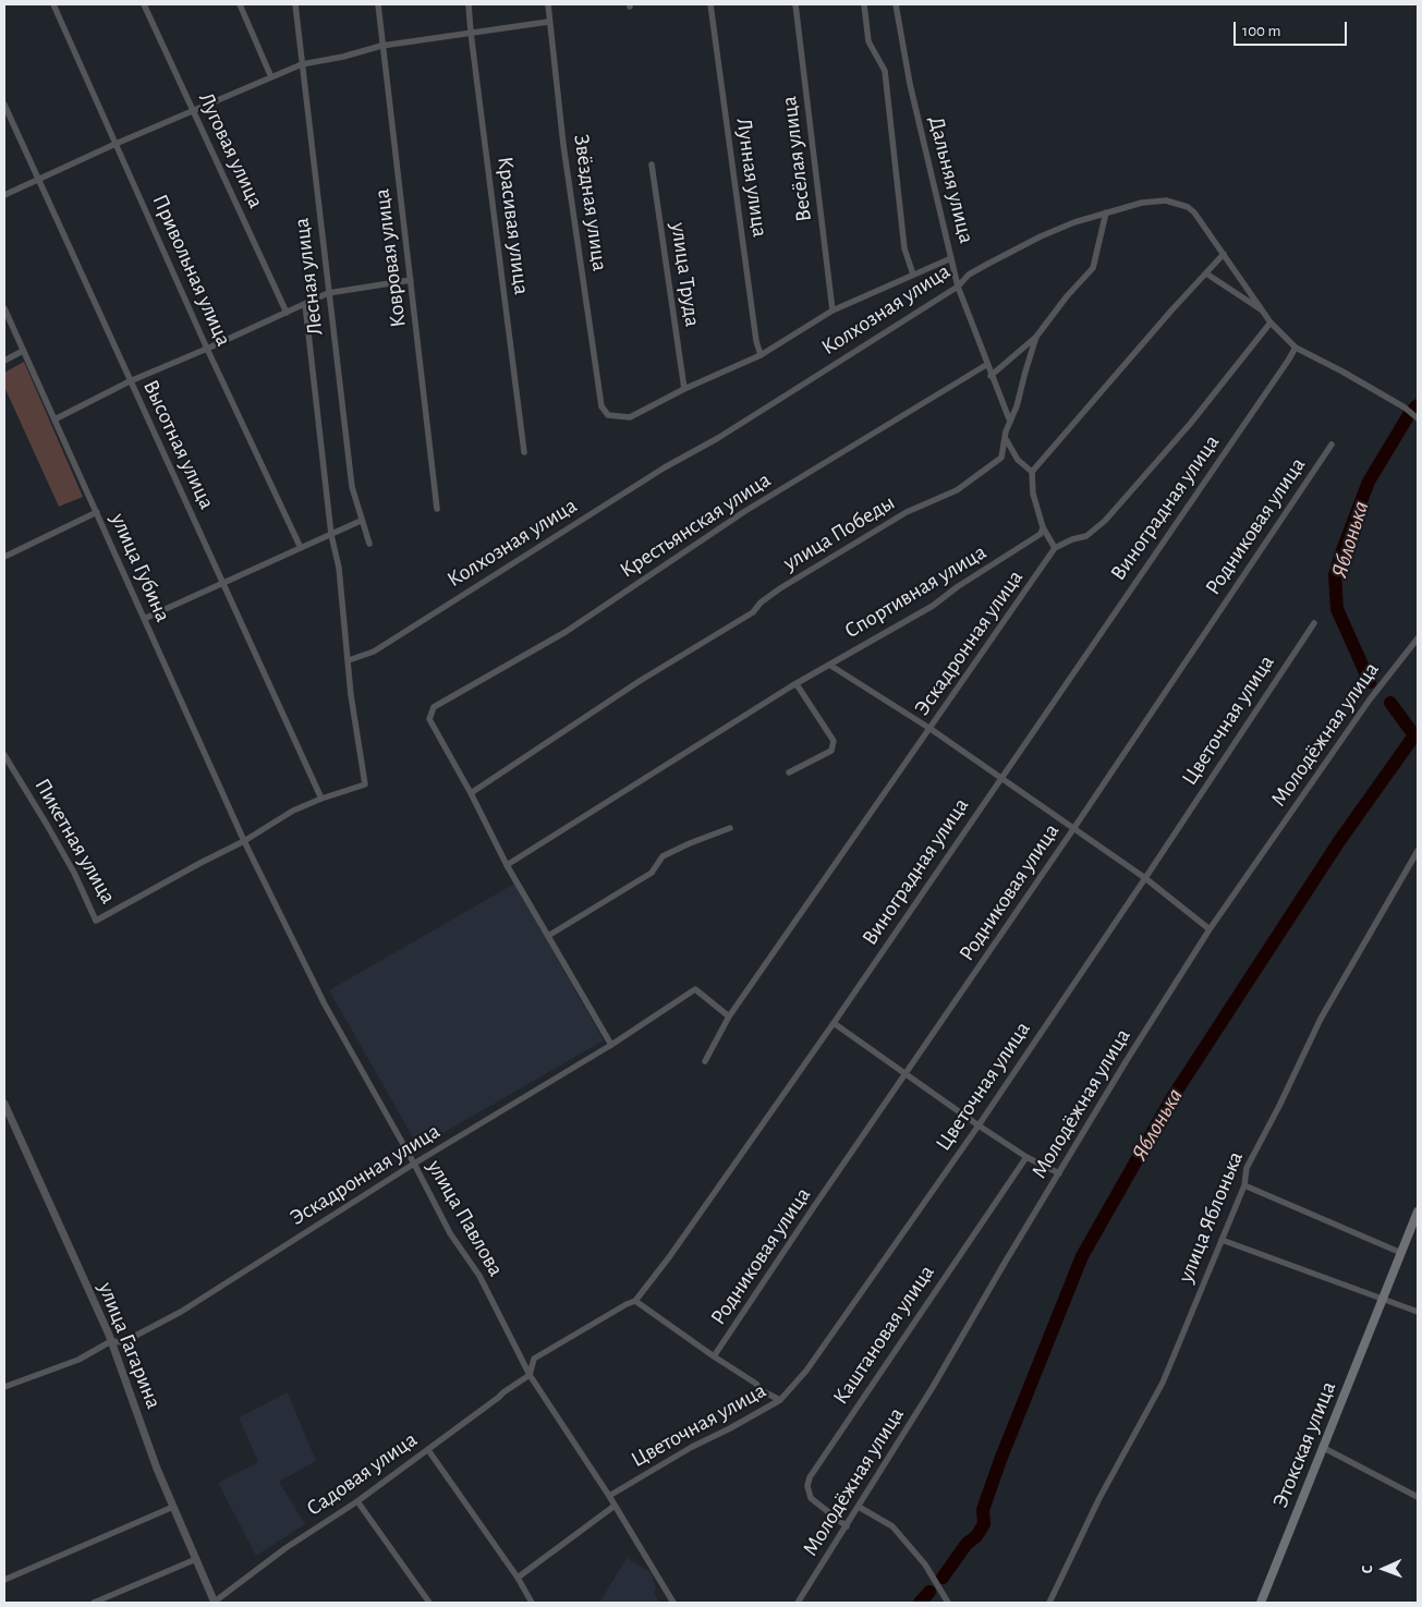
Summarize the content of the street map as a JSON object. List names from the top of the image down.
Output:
{
  "streets": {
    "main road": ["Этокская улица"],
    "street": [
      "Луговая улица",
      "Весёлая улица",
      "Лунная улица",
      "Дальняя улица",
      "Звёздная улица",
      "Красивая улица",
      "Ковровая улица",
      "Привольная улица",
      "улица Труда",
      "Лесная улица",
      "Колхозная улица",
      "Высотная улица",
      "Виноградная улица",
      "Крестьянская улица",
      "Родниковая улица",
      "улица Победы",
      "улица Губина",
      "Спортивная улица",
      "Эскадронная улица",
      "Цветочная улица",
      "Молодёжная улица",
      "Пикетная улица",
      "улица Яблонька",
      "улица Павлова",
      "Каштановая улица",
      "улица Гагарина",
      "Садовая улица"
    ]
  },
  "crossings": [
    ["Дальняя улица", "Колхозная улица"],
    ["Дальняя улица", "Крестьянская улица"],
    ["Дальняя улица", "улица Победы"],
    ["Звёздная улица", "улица Труда"],
    ["Лесная улица", "Колхозная улица"],
    ["Лесная улица", "Высотная улица"],
    ["Колхозная улица", "Виноградная улица"],
    ["Колхозная улица", "улица Победы"],
    ["Виноградная улица", "улица Павлова"],
    ["Виноградная улица", "Садовая улица"],
    ["Крестьянская улица", "улица Победы"],
    ["улица Губина", "Пикетная улица"],
    ["улица Губина", "улица Павлова"],
    ["Эскадронная улица", "улица Павлова"],
    ["Эскадронная улица", "улица Гагарина"],
    ["Цветочная улица", "улица Павлова"],
    ["Молодёжная улица", "Каштановая улица"],
    ["Пикетная улица", "улица Павлова"],
    ["улица Павлова", "Садовая улица"],
    ["улица Гагарина", "Садовая улица"]
  ],
  "water": ["Яблонька"],
  "scale_bar": "100 m",
  "north": "left"
}
